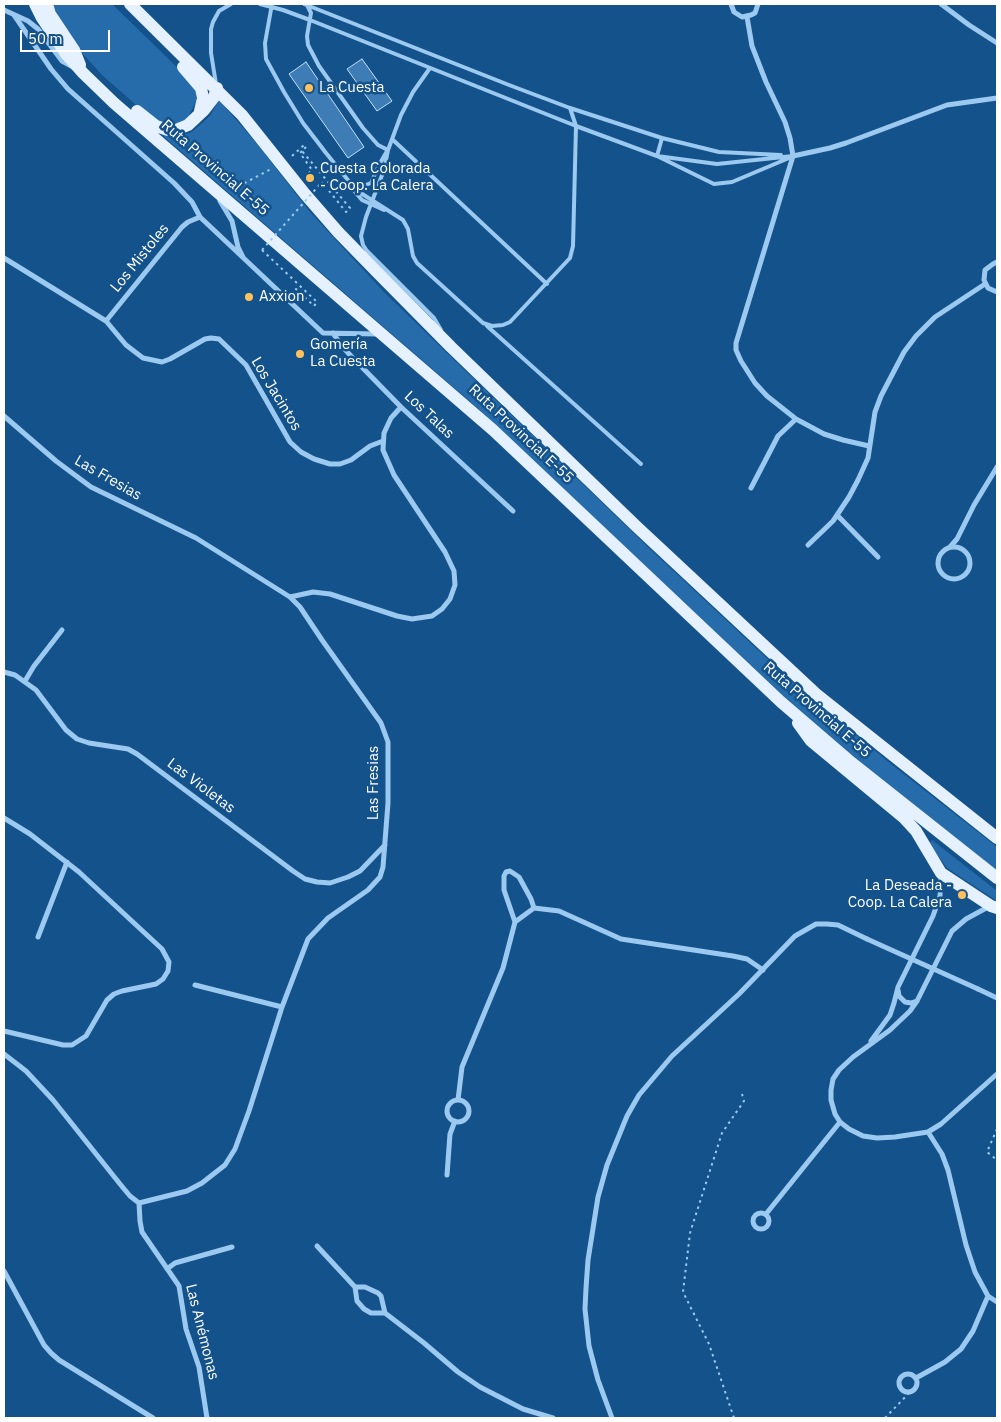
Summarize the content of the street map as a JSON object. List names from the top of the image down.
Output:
{
  "streets": {
    "main road": ["Ruta Provincial E-55"],
    "street": [
      "Los Mistoles",
      "Los Jacintos",
      "Los Talas",
      "Las Fresias",
      "Las Violetas",
      "Las Anémonas"
    ]
  },
  "crossings": [
    ["Los Mistoles", "Los Jacintos"],
    ["Las Fresias", "Las Violetas"],
    ["Las Fresias", "Las Anémonas"]
  ],
  "places": [
    "La Cuesta",
    "Cuesta Colorada - Coop. La Calera",
    "Axxion",
    "Gomería La Cuesta",
    "La Deseada - Coop. La Calera"
  ],
  "scale_bar": "50 m"
}
